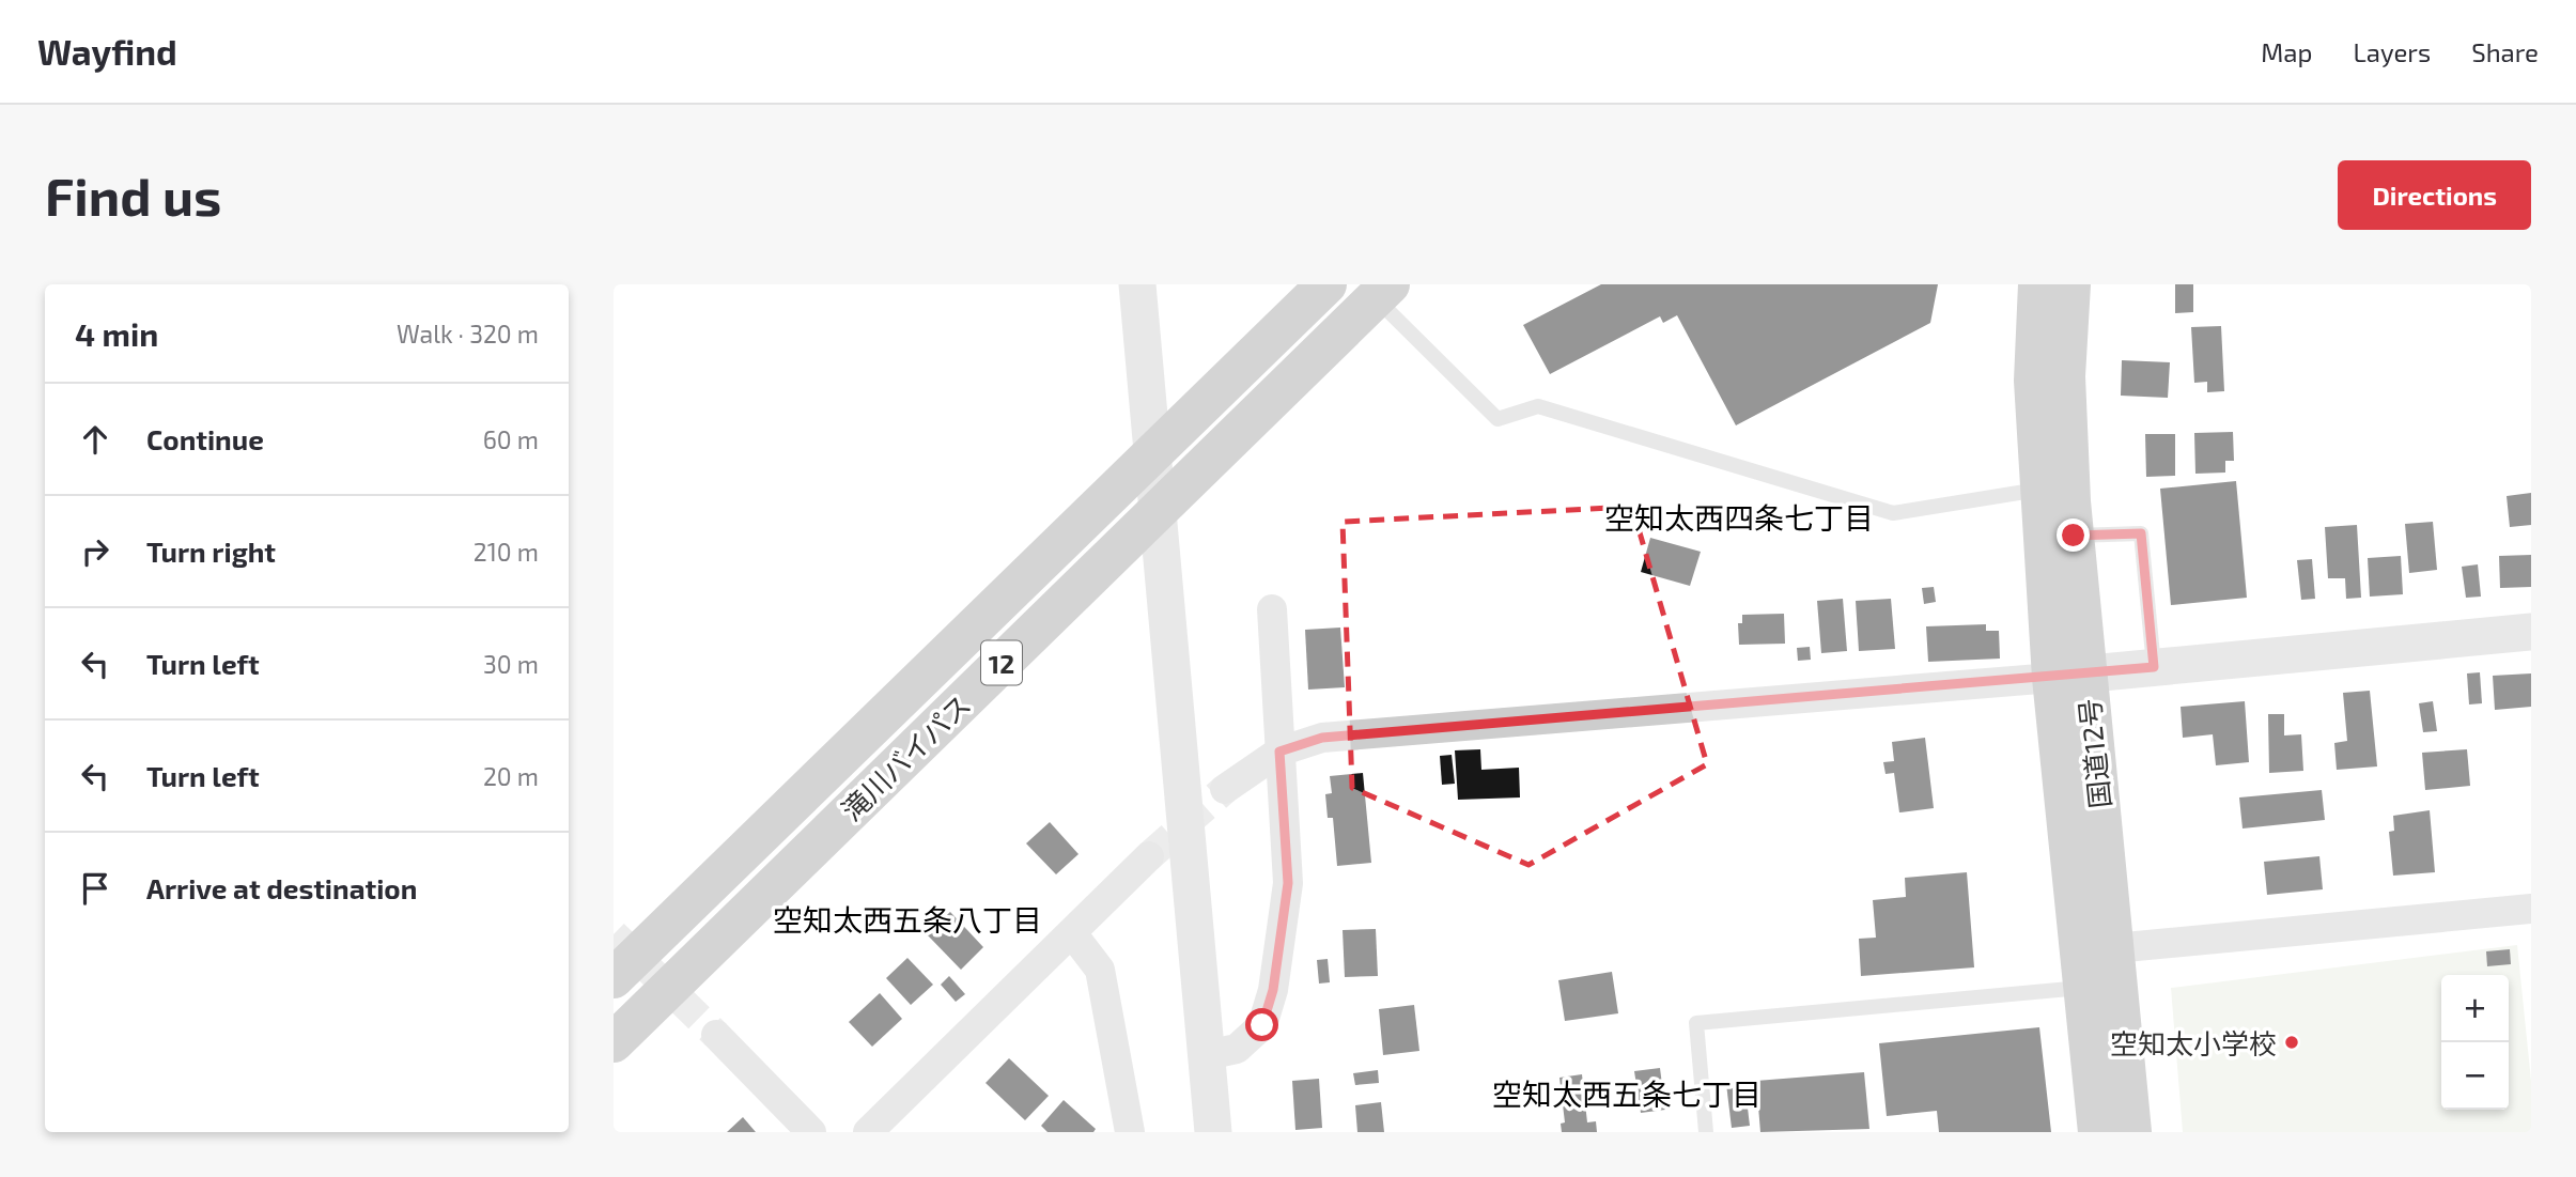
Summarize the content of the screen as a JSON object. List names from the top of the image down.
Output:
{
  "streets": {
    "highway": ["12", "国道12号", "滝川バイパス"]
  },
  "districts": ["空知太西四条七丁目", "空知太西五条八丁目", "空知太西五条七丁目"],
  "places": ["空知太小学校"],
  "page": {
    "header": "Wayfind",
    "nav": ["Map", "Layers", "Share"],
    "buttons": "Directions",
    "title": "Find us",
    "heading": ["4 min", "Walk · 320 m"],
    "list": [
      ["Continue", "60 m"],
      ["Turn right", "210 m"],
      ["Turn left", "30 m"],
      ["Turn left", "20 m"],
      "Arrive at destination"
    ],
    "map_buttons": ["+", "−"]
  }
}
